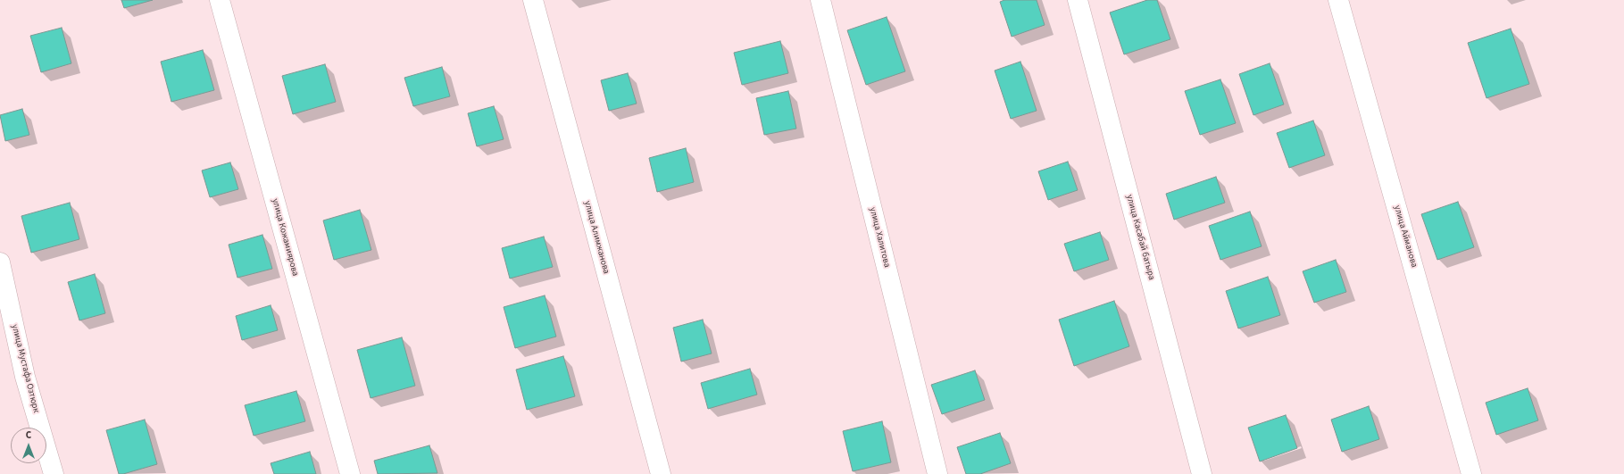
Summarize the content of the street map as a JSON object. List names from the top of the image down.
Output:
{
  "streets": {
    "street": [
      "улица Айманова",
      "улица Кожамиярова",
      "улица Алимжанова",
      "улица Халитова",
      "улица Касабай батыра",
      "улица Мустафа Озтюрк"
    ]
  },
  "north": "top"
}
